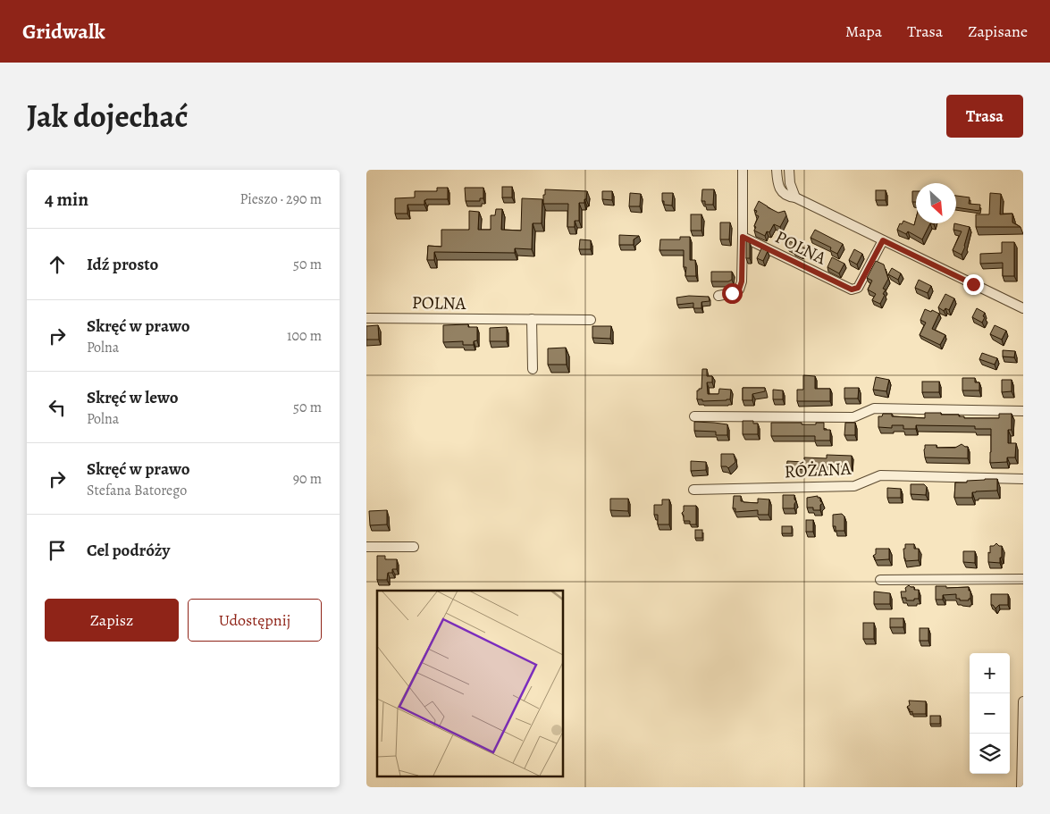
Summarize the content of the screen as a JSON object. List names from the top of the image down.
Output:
{
  "streets": {
    "street": ["POLNA", "RÓŻANA"]
  },
  "north": "bottom right",
  "page": {
    "header": "Gridwalk",
    "nav": ["Mapa", "Trasa", "Zapisane"],
    "title": "Jak dojechać",
    "buttons": [
      "Trasa",
      ["Zapisz", "Udostępnij"]
    ],
    "heading": ["4 min", "Pieszo · 290 m"],
    "list": [
      ["Idź prosto", "50 m"],
      ["Skręć w prawo", "Polna", "100 m"],
      ["Skręć w lewo", "Polna", "50 m"],
      ["Skręć w prawo", "Stefana Batorego", "90 m"],
      "Cel podróży"
    ],
    "map_buttons": ["+", "−"]
  }
}
